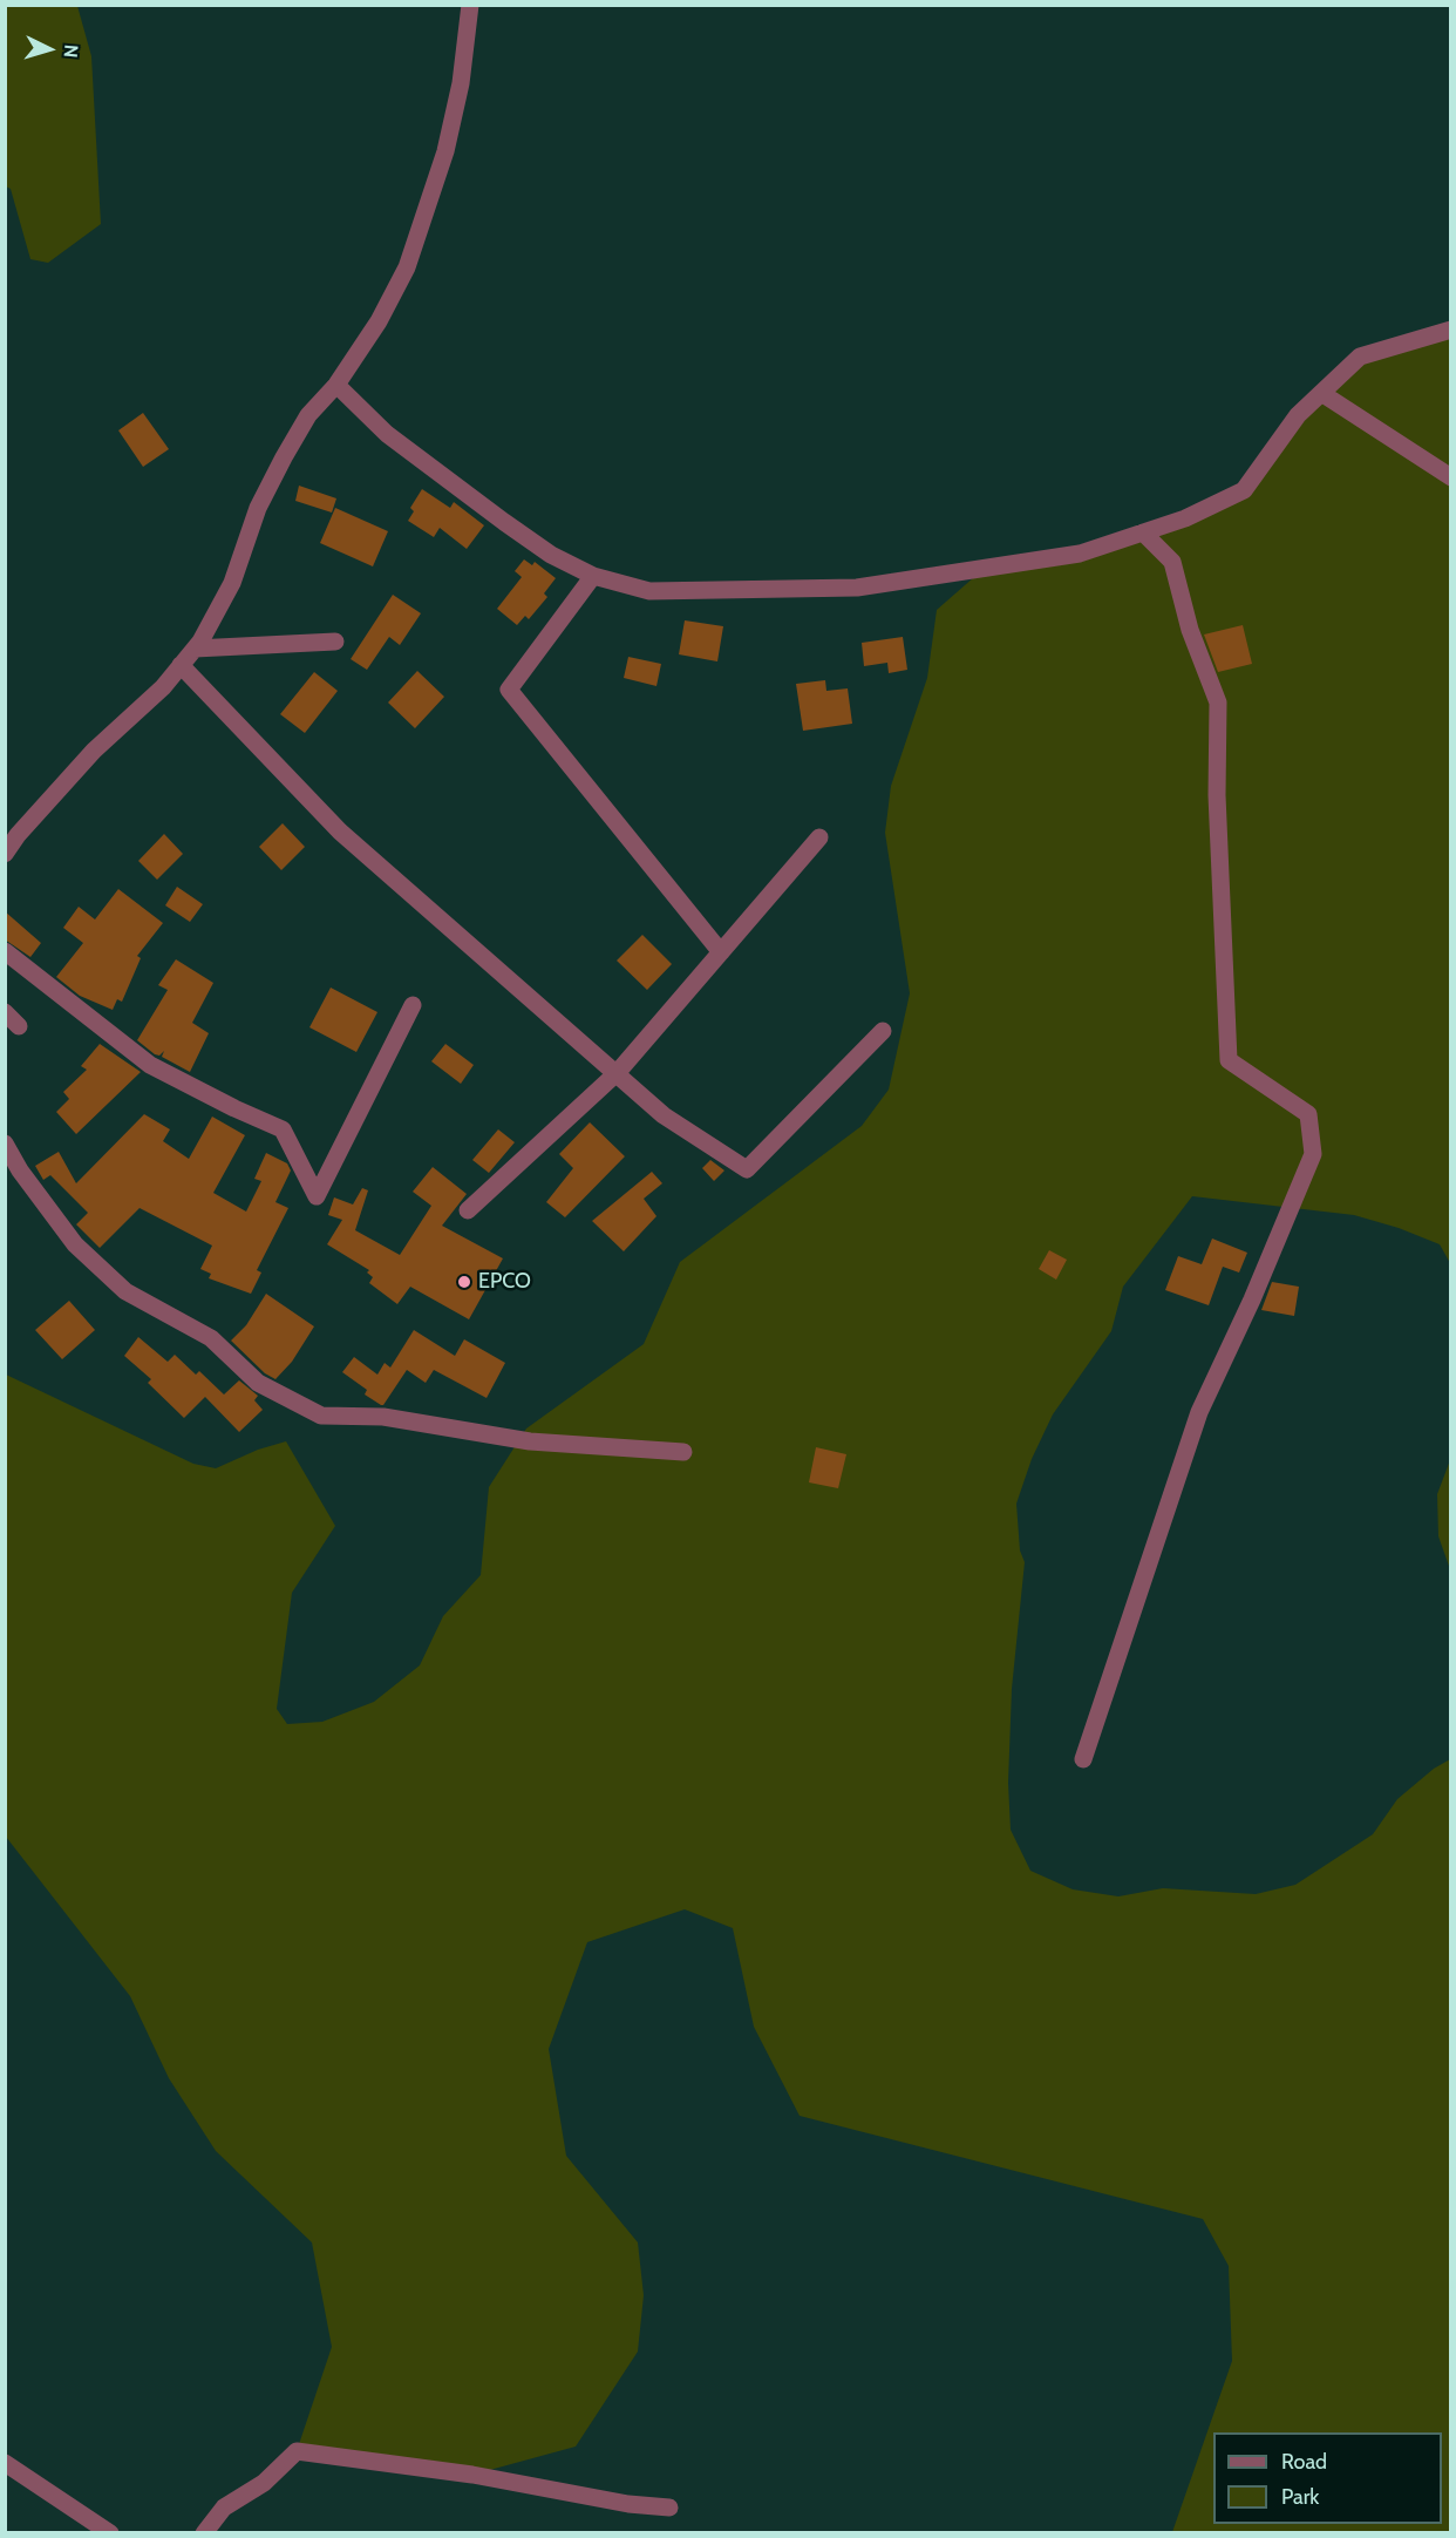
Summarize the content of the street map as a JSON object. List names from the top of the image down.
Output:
{
  "places": ["EPCO"],
  "legend": ["Road", "Park"],
  "north": "right"
}
